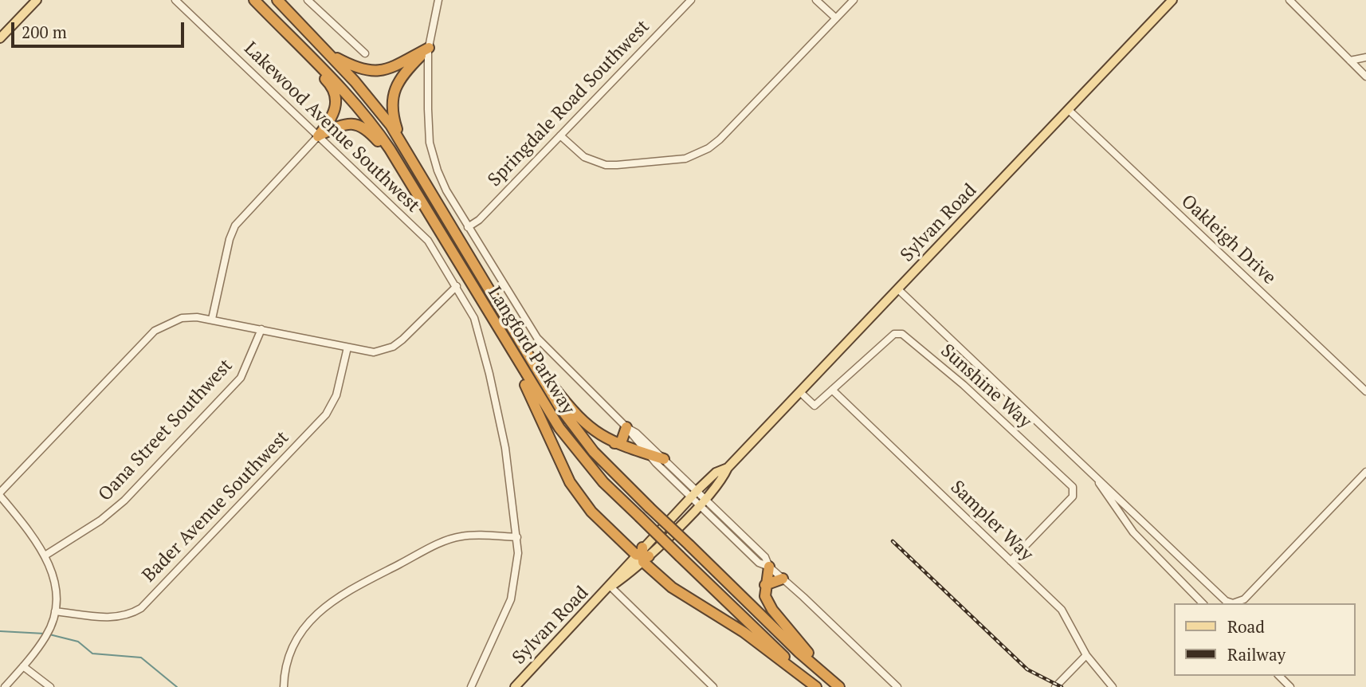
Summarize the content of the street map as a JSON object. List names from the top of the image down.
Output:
{
  "streets": {
    "highway": ["Langford Parkway"],
    "main road": ["Sylvan Road"],
    "street": [
      "Springdale Road Southwest",
      "Lakewood Avenue Southwest",
      "Oakleigh Drive",
      "Sunshine Way",
      "Oana Street Southwest",
      "Bader Avenue Southwest",
      "Sampler Way"
    ]
  },
  "crossings": [
    ["Sylvan Road", "Oakleigh Drive"],
    ["Sylvan Road", "Sunshine Way"],
    ["Sunshine Way", "Sampler Way"]
  ],
  "legend": ["Road", "Railway"],
  "scale_bar": "200 m"
}
